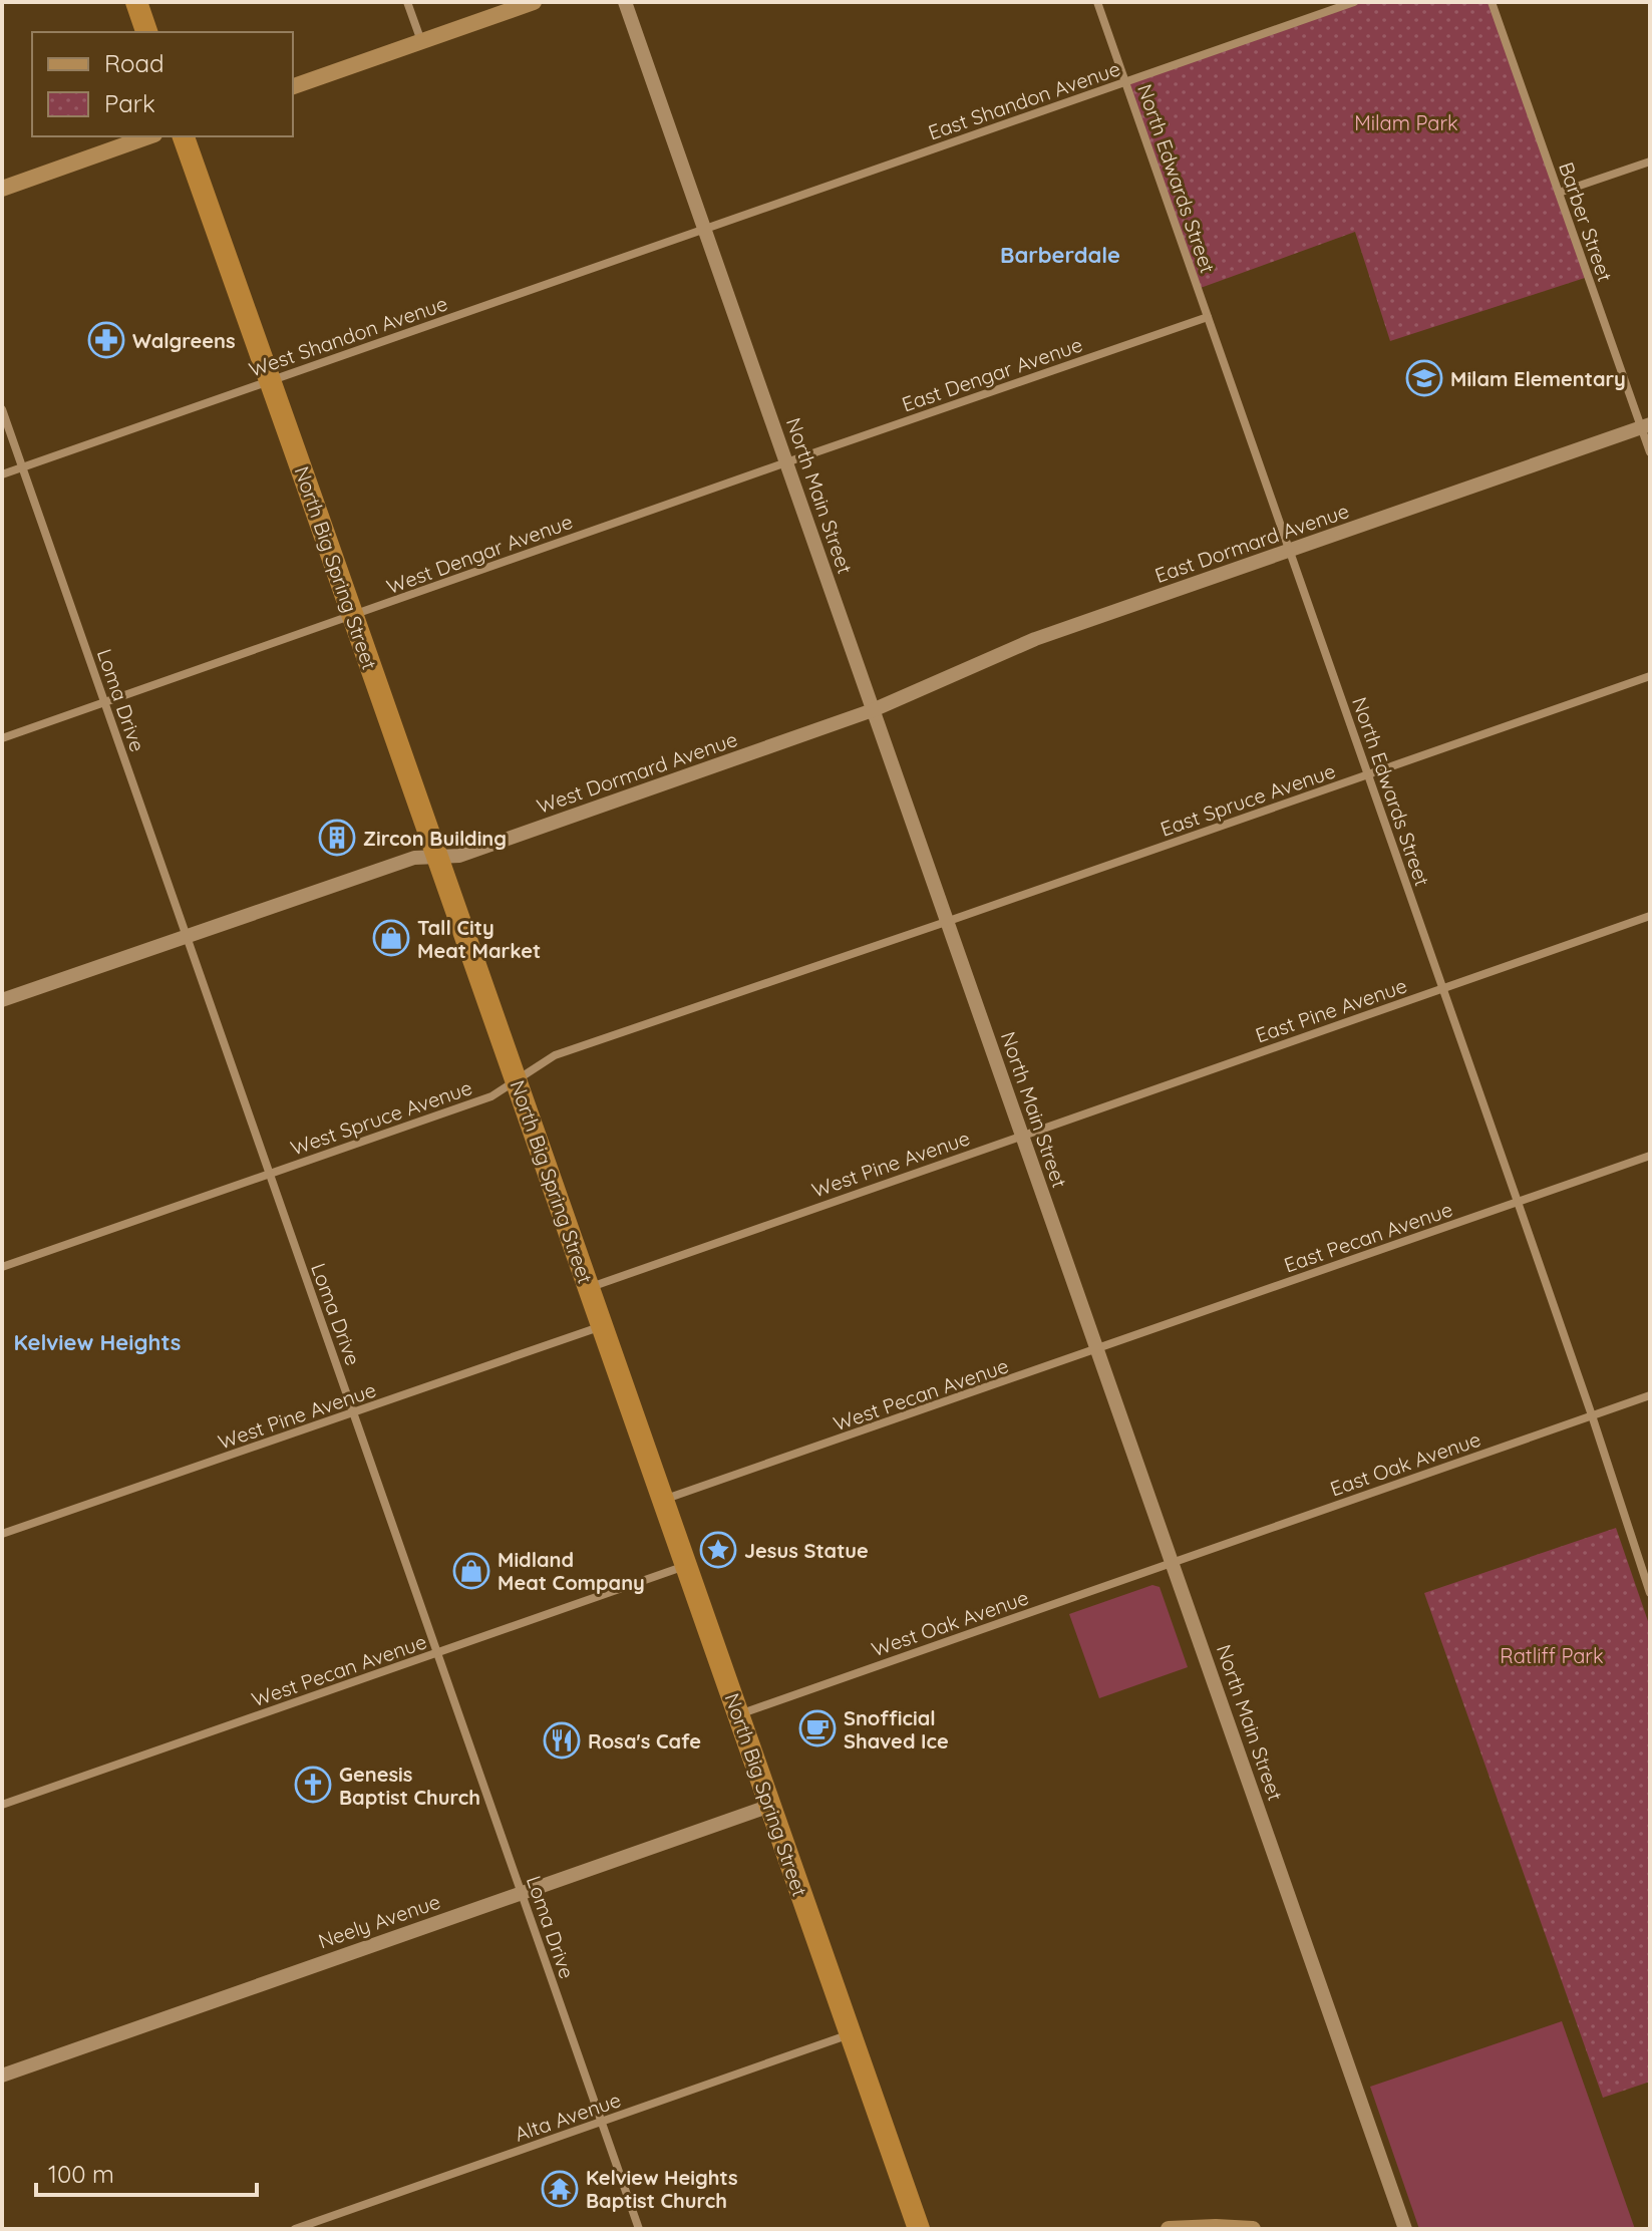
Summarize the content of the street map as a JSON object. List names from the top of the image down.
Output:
{
  "streets": {
    "highway": ["North Big Spring Street"],
    "street": [
      "East Shandon Avenue",
      "North Edwards Street",
      "Barber Street",
      "West Shandon Avenue",
      "East Dengar Avenue",
      "North Main Street",
      "East Dormard Avenue",
      "West Dengar Avenue",
      "Loma Drive",
      "West Dormard Avenue",
      "East Spruce Avenue",
      "East Pine Avenue",
      "West Spruce Avenue",
      "West Pine Avenue",
      "East Pecan Avenue",
      "West Pecan Avenue",
      "East Oak Avenue",
      "West Oak Avenue",
      "Neely Avenue",
      "Alta Avenue"
    ]
  },
  "crossings": [
    ["East Shandon Avenue", "North Edwards Street"],
    ["East Shandon Avenue", "West Shandon Avenue"],
    ["East Shandon Avenue", "North Main Street"],
    ["North Edwards Street", "East Dengar Avenue"],
    ["North Edwards Street", "East Dormard Avenue"],
    ["North Edwards Street", "East Spruce Avenue"],
    ["North Edwards Street", "East Pine Avenue"],
    ["North Edwards Street", "East Pecan Avenue"],
    ["North Edwards Street", "East Oak Avenue"],
    ["Barber Street", "East Dormard Avenue"],
    ["West Shandon Avenue", "North Main Street"],
    ["West Shandon Avenue", "North Big Spring Street"],
    ["West Shandon Avenue", "Loma Drive"],
    ["East Dengar Avenue", "North Main Street"],
    ["East Dengar Avenue", "West Dengar Avenue"],
    ["North Main Street", "East Dormard Avenue"],
    ["North Main Street", "West Dengar Avenue"],
    ["North Main Street", "West Dormard Avenue"],
    ["North Main Street", "East Spruce Avenue"],
    ["North Main Street", "East Pine Avenue"],
    ["North Main Street", "West Spruce Avenue"],
    ["North Main Street", "West Pine Avenue"],
    ["North Main Street", "East Pecan Avenue"],
    ["North Main Street", "West Pecan Avenue"],
    ["North Main Street", "East Oak Avenue"],
    ["North Main Street", "West Oak Avenue"],
    ["East Dormard Avenue", "West Dormard Avenue"],
    ["West Dengar Avenue", "North Big Spring Street"],
    ["West Dengar Avenue", "Loma Drive"],
    ["North Big Spring Street", "West Dormard Avenue"],
    ["North Big Spring Street", "West Spruce Avenue"],
    ["North Big Spring Street", "West Pine Avenue"],
    ["North Big Spring Street", "West Pecan Avenue"],
    ["North Big Spring Street", "West Oak Avenue"],
    ["North Big Spring Street", "Neely Avenue"],
    ["North Big Spring Street", "Alta Avenue"],
    ["Loma Drive", "West Dormard Avenue"],
    ["Loma Drive", "West Spruce Avenue"],
    ["Loma Drive", "West Pine Avenue"],
    ["Loma Drive", "West Pecan Avenue"],
    ["Loma Drive", "Neely Avenue"],
    ["Loma Drive", "Alta Avenue"],
    ["East Spruce Avenue", "West Spruce Avenue"],
    ["East Pine Avenue", "West Pine Avenue"],
    ["East Pecan Avenue", "West Pecan Avenue"],
    ["East Oak Avenue", "West Oak Avenue"]
  ],
  "districts": ["Barberdale", "Kelview Heights"],
  "parks": ["Milam Park", "Ratliff Park"],
  "places": {
    "pharmacy": ["Walgreens"],
    "school or university": ["Milam Elementary"],
    "building": ["Zircon Building"],
    "shop": ["Tall City Meat Market", "Midland Meat Company"],
    "place": ["Jesus Statue"],
    "cafe": ["Snofficial Shaved Ice"],
    "restaurant": ["Rosa's Cafe"],
    "church": ["Genesis Baptist Church"],
    "temple": ["Kelview Heights Baptist Church"]
  },
  "legend": ["Road", "Park"],
  "scale_bar": "100 m"
}
